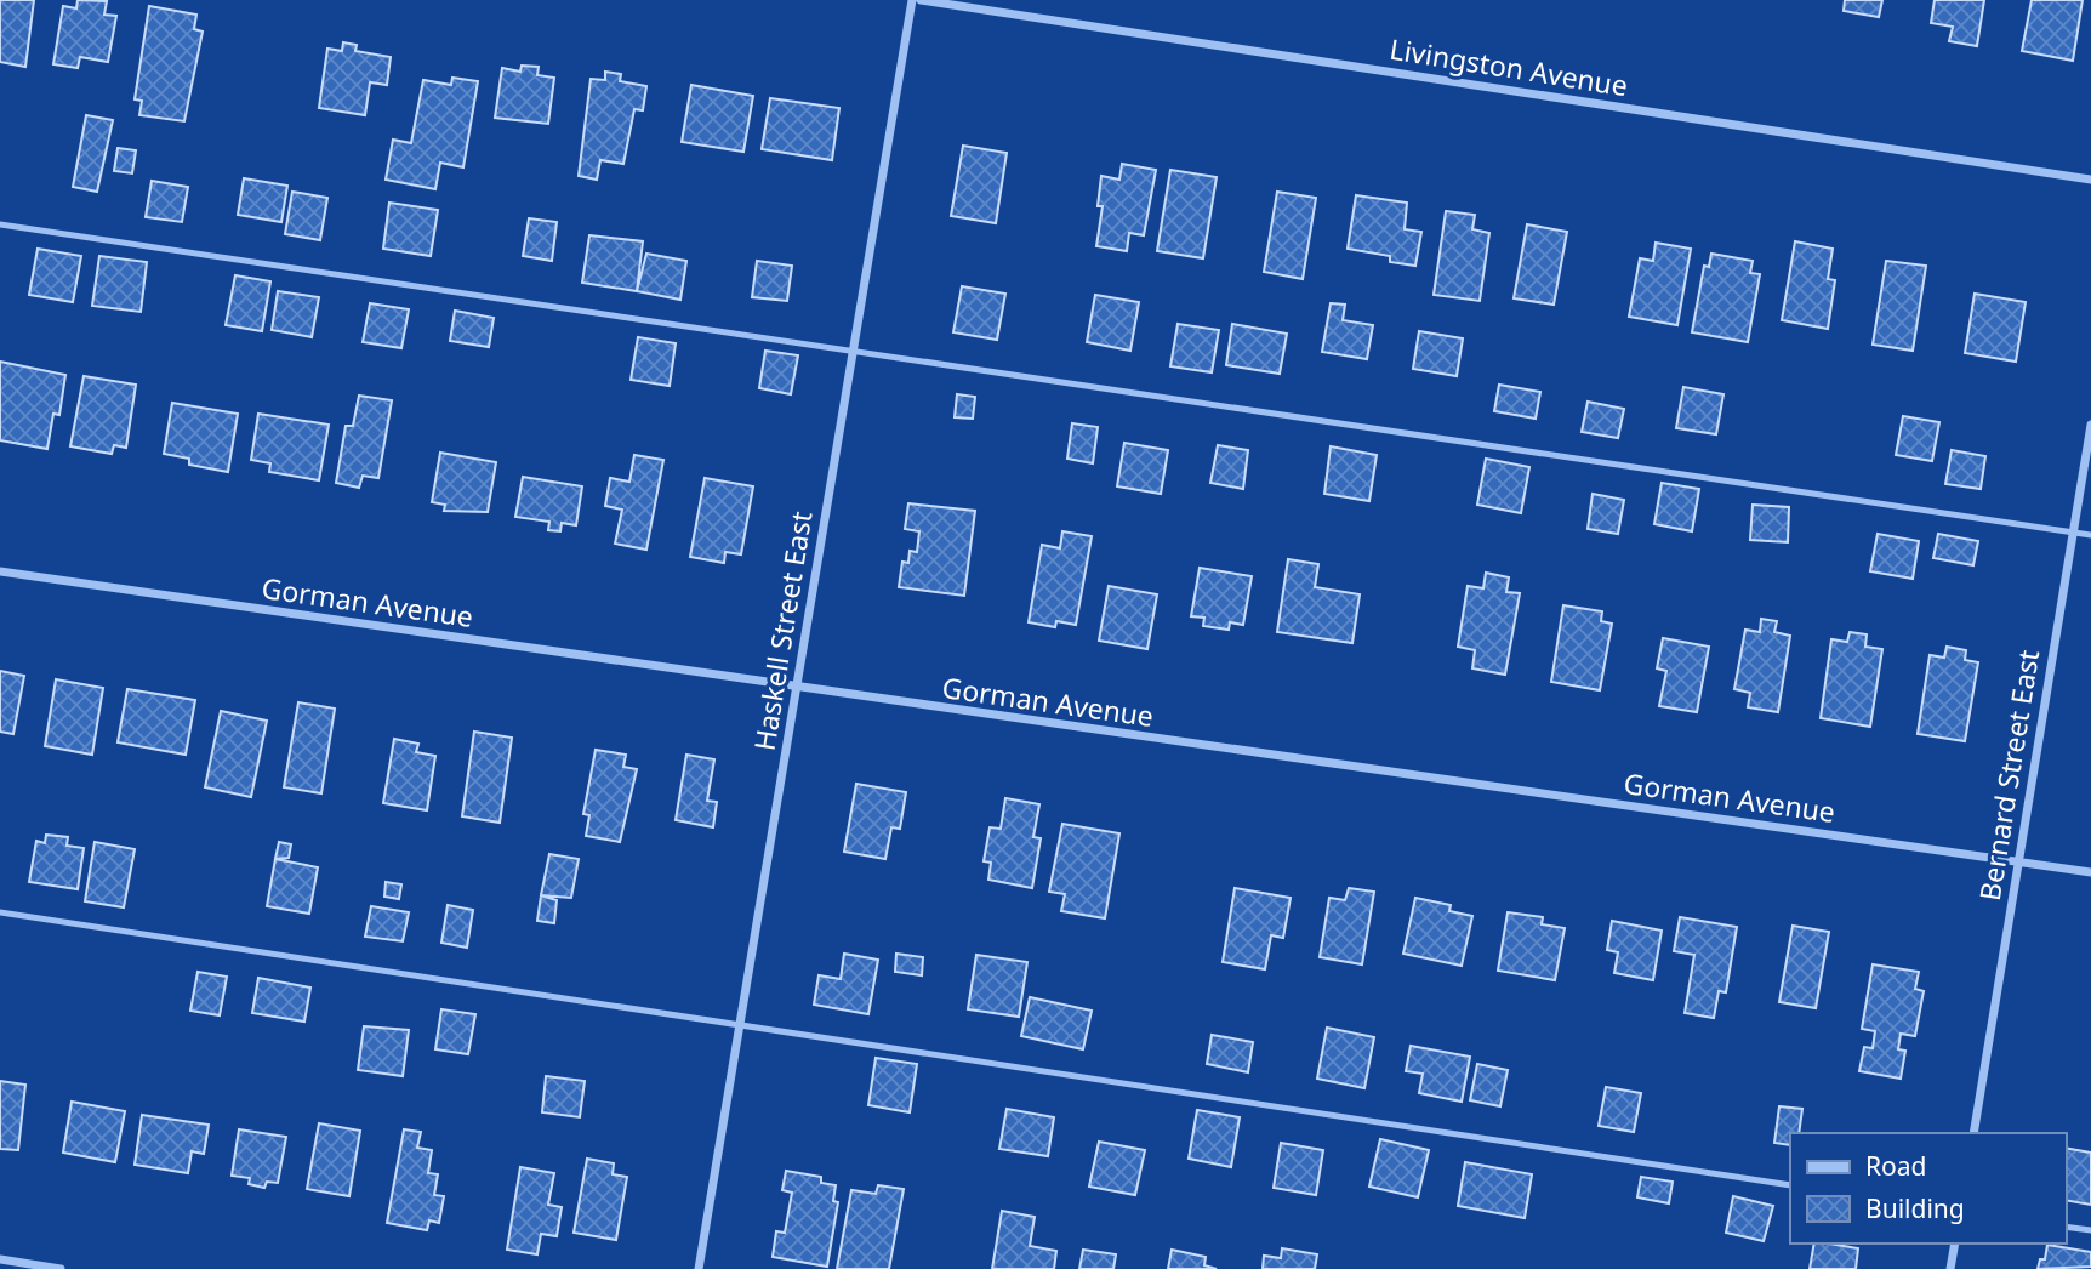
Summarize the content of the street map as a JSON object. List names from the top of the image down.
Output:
{
  "streets": {
    "street": [
      "Livingston Avenue",
      "Gorman Avenue",
      "Haskell Street East",
      "Bernard Street East"
    ]
  },
  "crossings": [
    ["Gorman Avenue", "Haskell Street East"],
    ["Gorman Avenue", "Bernard Street East"]
  ],
  "legend": ["Road", "Building"]
}
